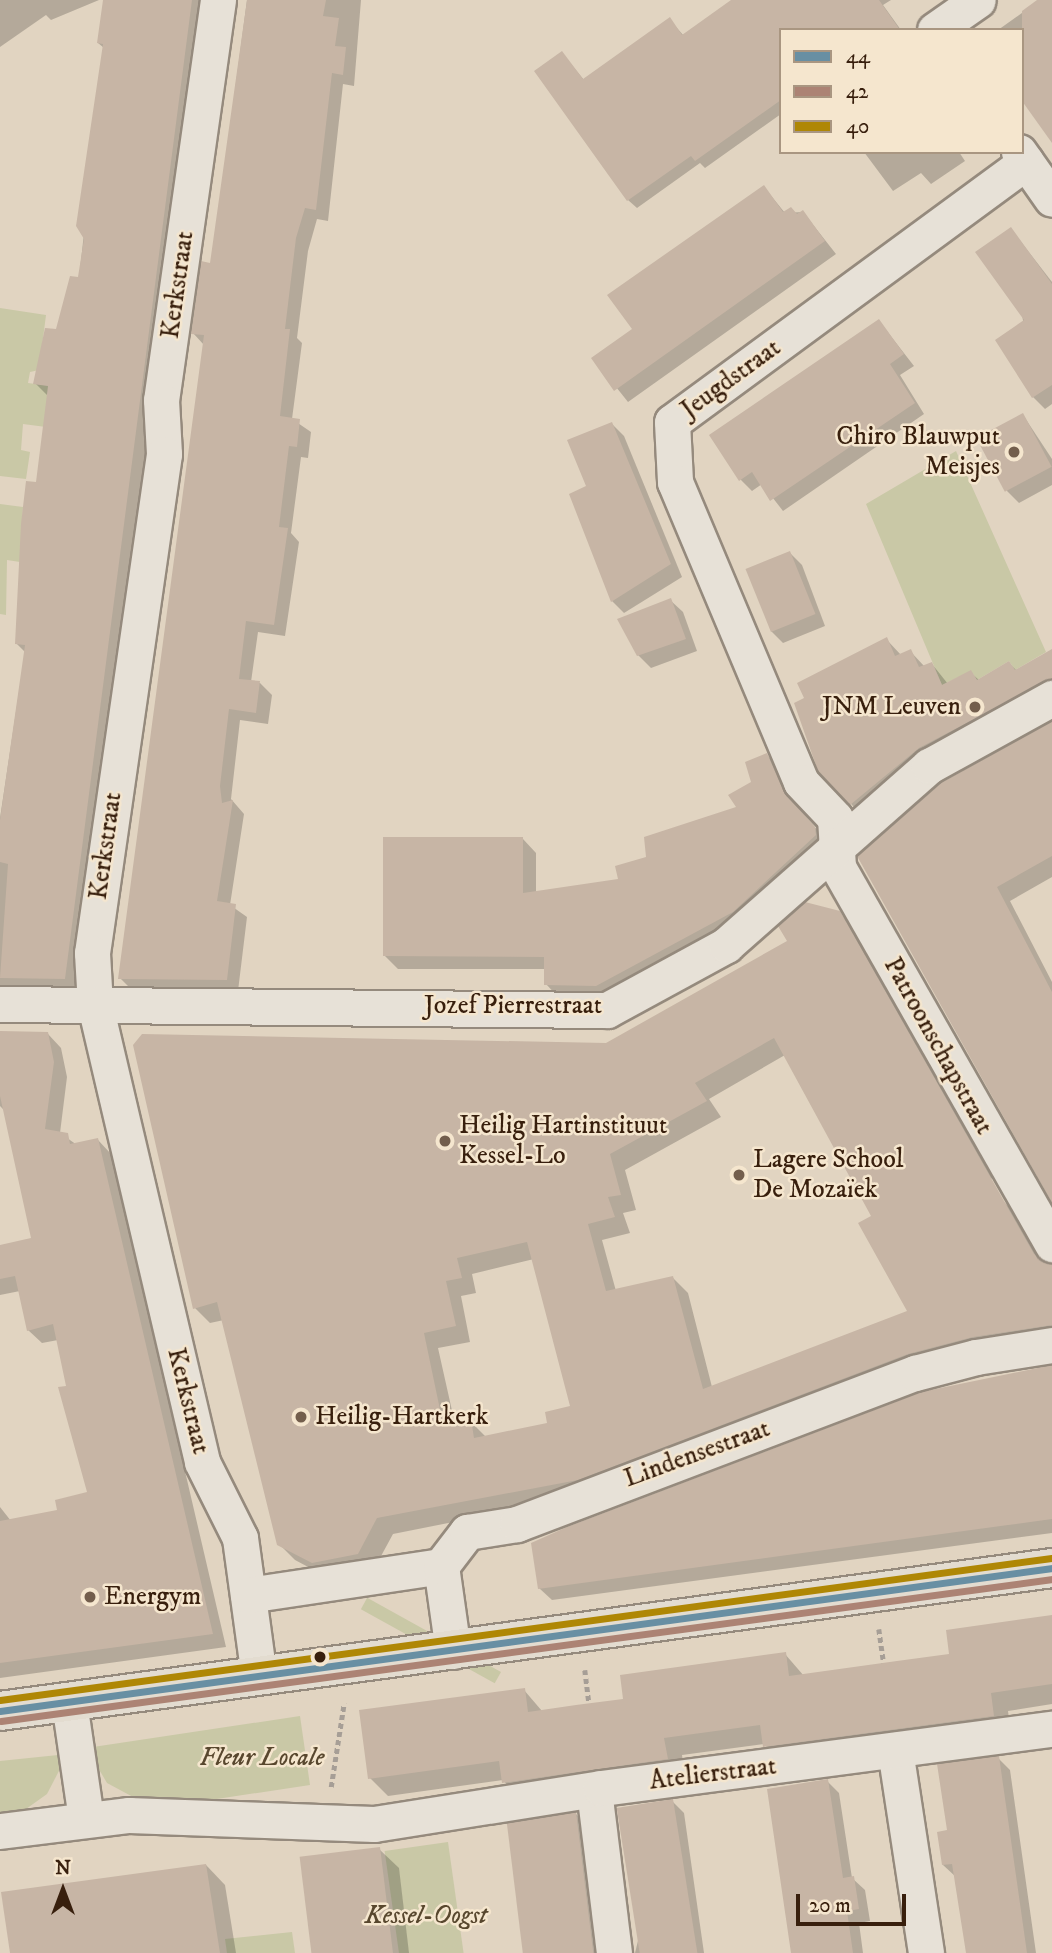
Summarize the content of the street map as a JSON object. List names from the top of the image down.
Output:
{
  "streets": {
    "street": [
      "Kerkstraat",
      "Jeugdstraat",
      "Jozef Pierrestraat",
      "Patroonschapstraat",
      "Lindensestraat",
      "Atelierstraat"
    ]
  },
  "crossings": [
    ["Kerkstraat", "Jozef Pierrestraat"],
    ["Jeugdstraat", "Jozef Pierrestraat"],
    ["Jeugdstraat", "Patroonschapstraat"],
    ["Jozef Pierrestraat", "Patroonschapstraat"]
  ],
  "parks": ["Fleur Locale", "Kessel-Oogst"],
  "places": [
    "Chiro Blauwput Meisjes",
    "JNM Leuven",
    "Heilig Hartinstituut Kessel-Lo",
    "Lagere School De Mozaïek",
    "Heilig-Hartkerk",
    "Energym"
  ],
  "lines": ["transit line 40", "transit line 44", "transit line 42"],
  "legend": ["44", "42", "40"],
  "scale_bar": "20 m",
  "north": "top"
}
